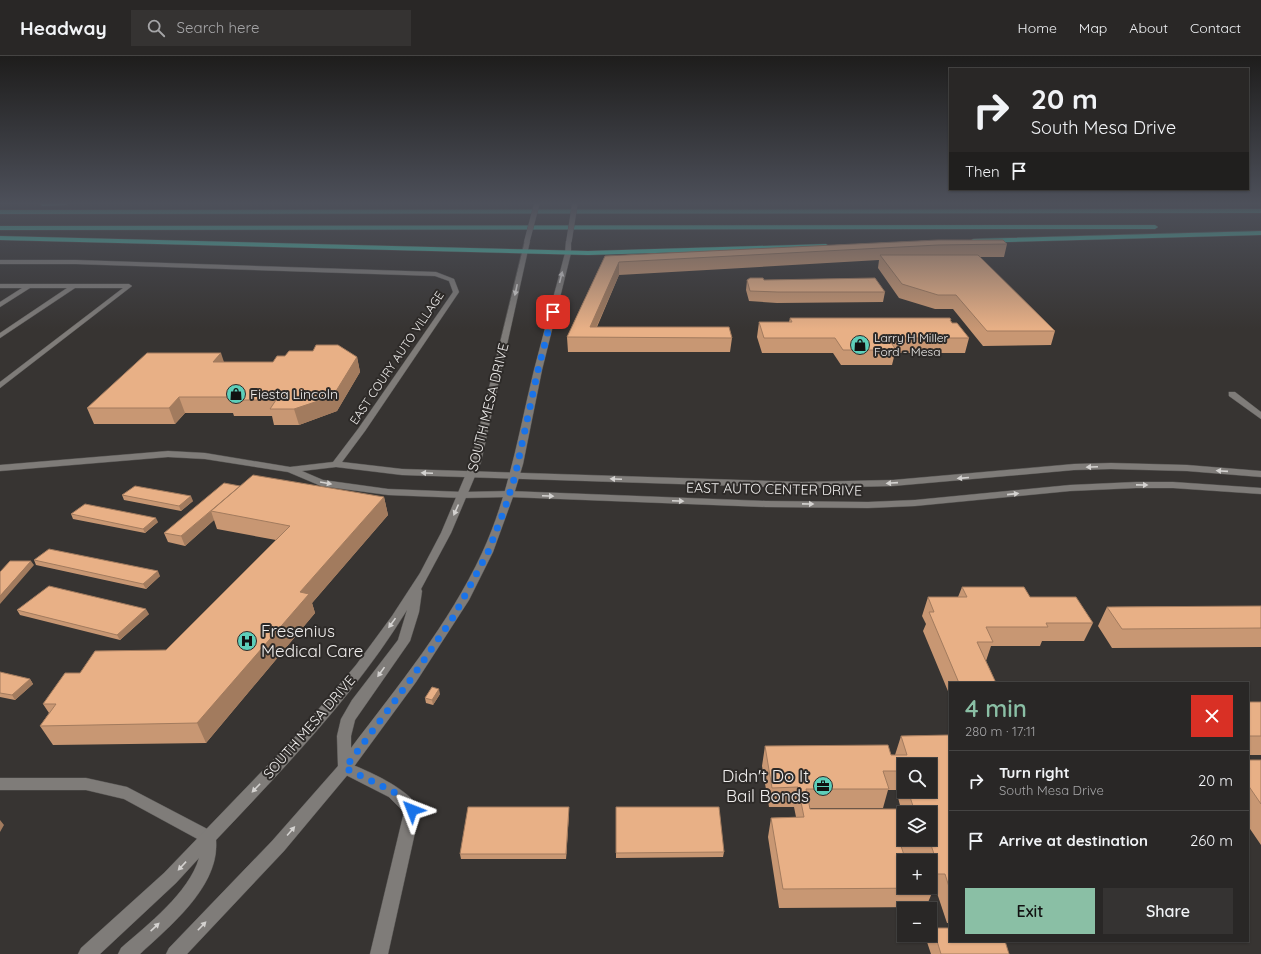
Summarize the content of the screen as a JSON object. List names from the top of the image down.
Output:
{
  "streets": {
    "street": ["EAST COURY AUTO VILLAGE", "SOUTH MESA DRIVE", "EAST AUTO CENTER DRIVE"]
  },
  "crossings": [
    ["EAST COURY AUTO VILLAGE", "EAST AUTO CENTER DRIVE"],
    ["SOUTH MESA DRIVE", "EAST AUTO CENTER DRIVE"]
  ],
  "places": {
    "shop": ["Larry H Miller Ford - Mesa", "Fiesta Lincoln"],
    "hospital": ["Fresenius Medical Care"],
    "office": ["Didn't Do It Bail Bonds"]
  },
  "page": {
    "header": "Headway",
    "search": "Search here",
    "nav": [
      "Home",
      "Map",
      "About",
      "Contact"
    ],
    "turn": ["20 m", "South Mesa Drive"],
    "then": "Then",
    "heading": ["4 min", "280 m · 17:11"],
    "list": [
      {
        "name": "Turn right",
        "note": "South Mesa Drive",
        "value": "20 m"
      },
      {
        "name": "Arrive at destination",
        "value": "260 m"
      }
    ],
    "map_buttons": ["+", "−"],
    "buttons": ["Exit", "Share"]
  }
}
